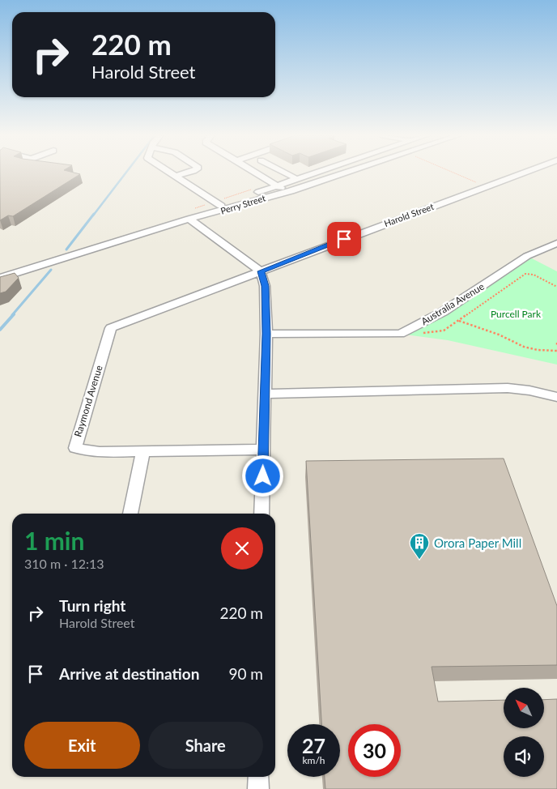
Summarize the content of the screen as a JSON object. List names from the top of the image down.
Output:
{
  "streets": {
    "street": [
      "Perry Street",
      "Harold Street",
      "Australia Avenue",
      "Raymond Avenue"
    ]
  },
  "crossings": [
    ["Harold Street", "Raymond Avenue"]
  ],
  "parks": ["Purcell Park"],
  "places": {
    "building": ["Orora Paper Mill"]
  },
  "north": "top left",
  "page": {
    "turn": ["220 m", "Harold Street"],
    "heading": ["1 min", "310 m · 12:13"],
    "list": [
      {
        "name": "Turn right",
        "note": "Harold Street",
        "value": "220 m"
      },
      {
        "name": "Arrive at destination",
        "value": "90 m"
      }
    ],
    "buttons": ["Exit", "Share"],
    "speed": "27 km/h",
    "limit": "30"
  }
}
